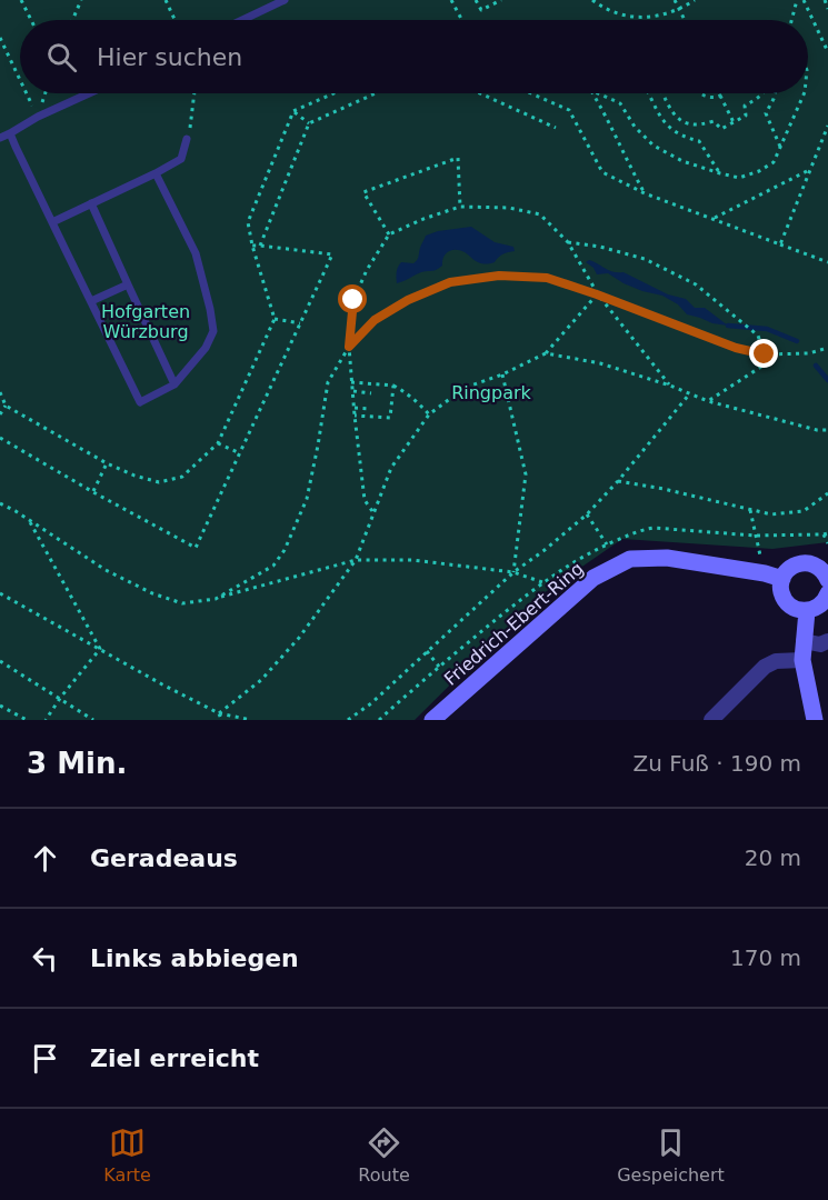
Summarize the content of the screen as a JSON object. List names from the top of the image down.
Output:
{
  "streets": {
    "main road": ["Friedrich-Ebert-Ring"]
  },
  "parks": ["Hofgarten Würzburg", "Ringpark"],
  "page": {
    "search": "Hier suchen",
    "heading": ["3 Min.", "Zu Fuß · 190 m"],
    "list": [
      ["Geradeaus", "20 m"],
      ["Links abbiegen", "170 m"],
      "Ziel erreicht"
    ],
    "nav": ["Karte", "Route", "Gespeichert"]
  }
}
